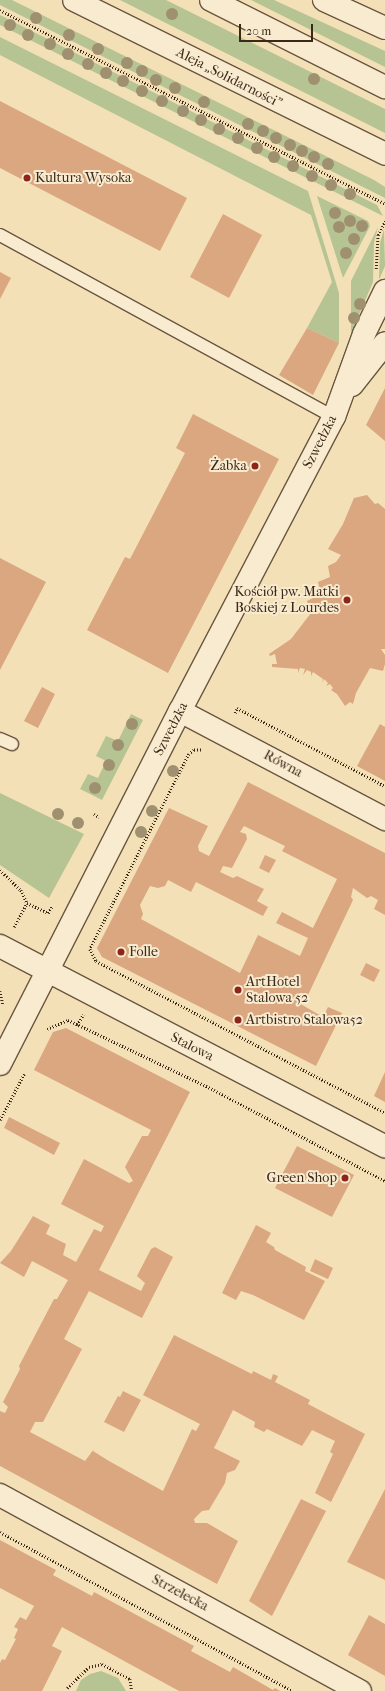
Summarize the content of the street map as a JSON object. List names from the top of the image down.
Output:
{
  "streets": {
    "street": [
      "Aleja „Solidarności”",
      "Szwedzka",
      "Równa",
      "Stalowa",
      "Strzelecka"
    ]
  },
  "crossings": [
    ["Szwedzka", "Równa"],
    ["Szwedzka", "Stalowa"]
  ],
  "places": [
    "Kultura Wysoka",
    "Żabka",
    "Kościół pw. Matki Boskiej z Lourdes",
    "Folle",
    "ArtHotel Stalowa 52",
    "Artbistro Stalowa52",
    "Green Shop"
  ],
  "scale_bar": "20 m"
}
